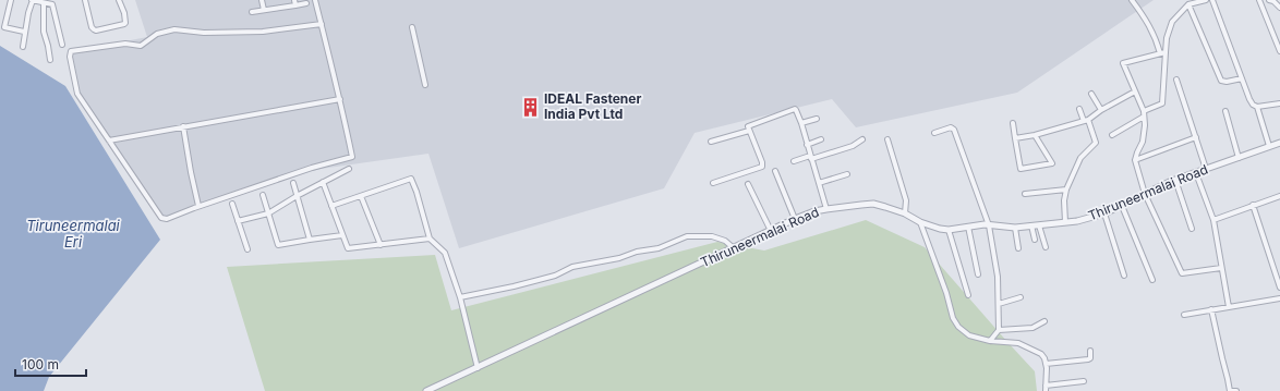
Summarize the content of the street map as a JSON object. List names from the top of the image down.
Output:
{
  "streets": {
    "street": ["Thiruneermalai Road"]
  },
  "water": ["Tiruneermalai Eri"],
  "places": {
    "building": ["IDEAL Fastener India Pvt Ltd"]
  },
  "scale_bar": "100 m"
}
